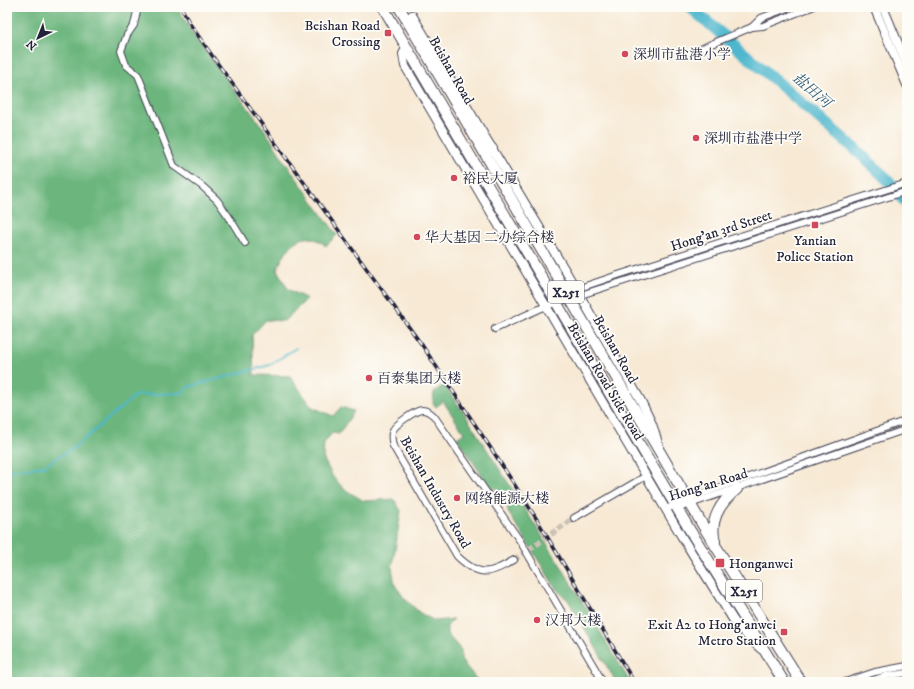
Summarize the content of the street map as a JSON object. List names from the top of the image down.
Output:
{
  "streets": {
    "main road": ["Beishan Road", "X251"],
    "street": [
      "Hong'an 3rd Street",
      "Beishan Road Side Road",
      "Hong'an Road",
      "Beishan Industry Road"
    ]
  },
  "crossings": [
    ["Beishan Road", "Hong'an 3rd Street"],
    ["Beishan Road", "Beishan Road Side Road"],
    ["Beishan Road", "Hong'an Road"],
    ["Beishan Road Side Road", "Hong'an Road"]
  ],
  "water": ["盐田河"],
  "places": {
    "transit": [
      "Beishan Road Crossing",
      "Yantian Police Station",
      "Honganwei",
      "Exit A2 to Hong‘anwei Metro Station"
    ],
    "other": [
      "深圳市盐港小学",
      "深圳市盐港中学",
      "裕民大厦",
      "华大基因 二办综合楼",
      "百泰集团大楼",
      "网络能源大楼",
      "汉邦大楼"
    ]
  },
  "north": "bottom left"
}
